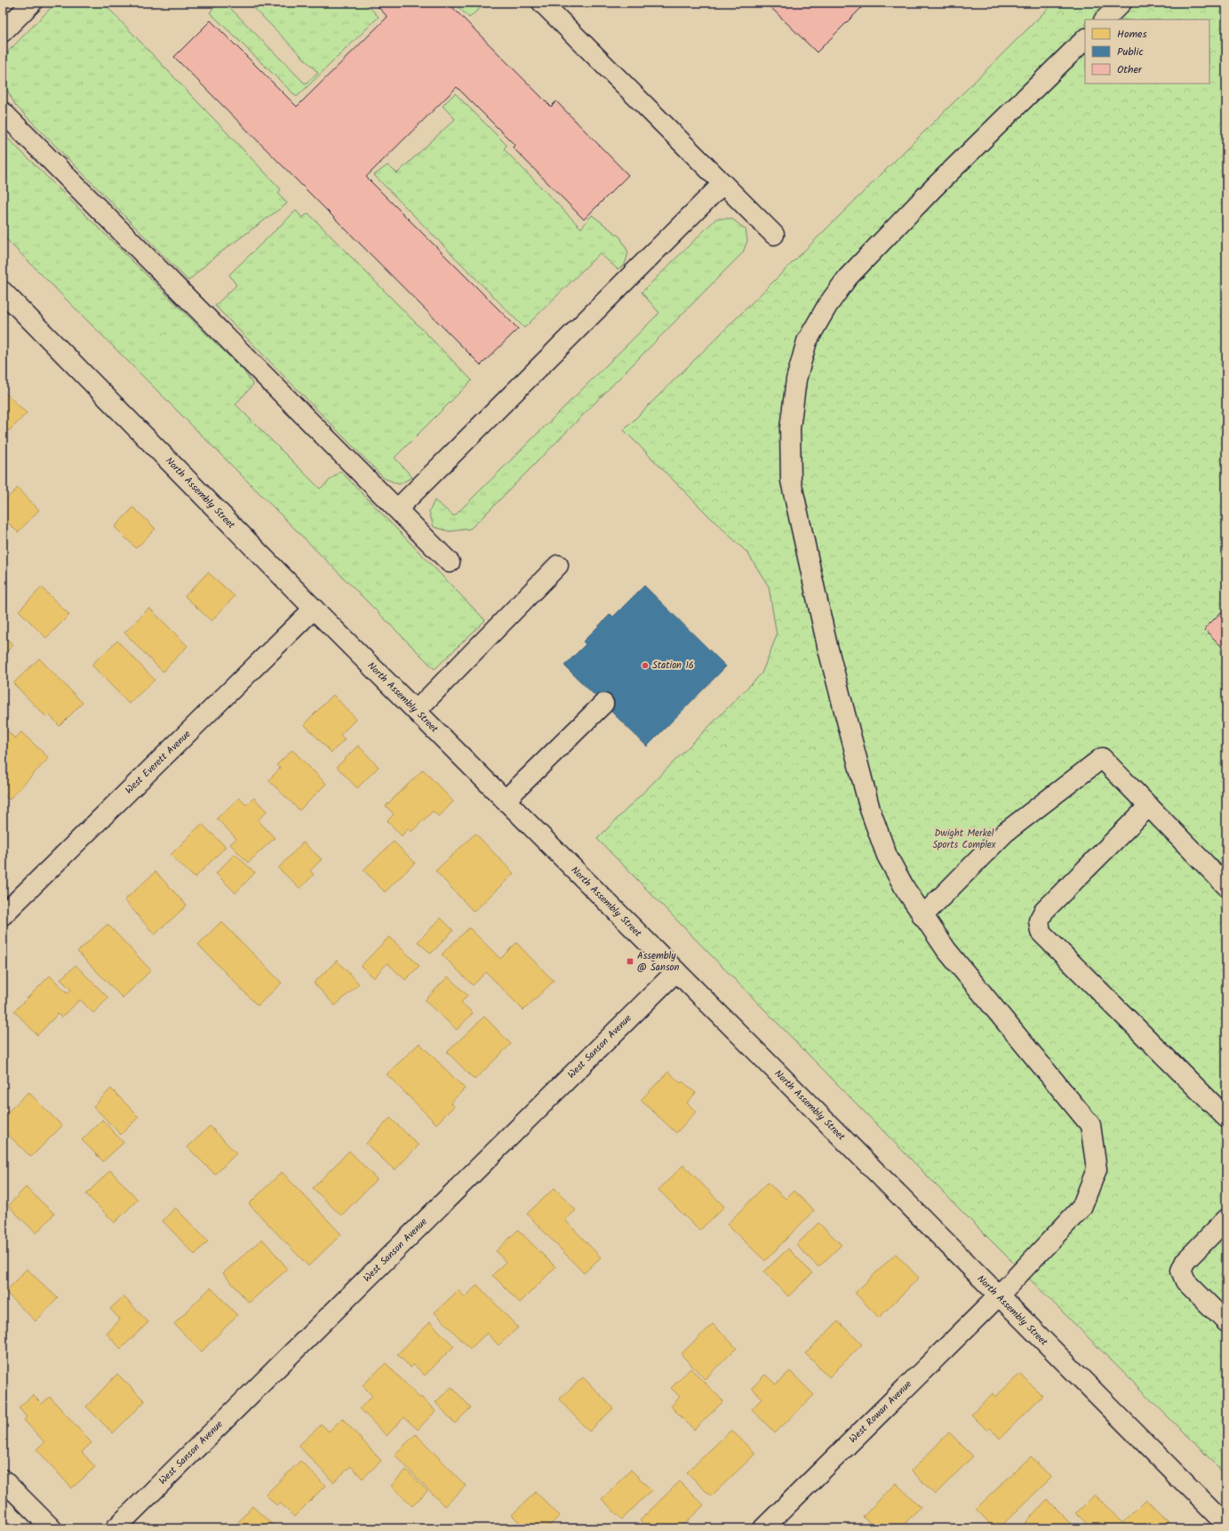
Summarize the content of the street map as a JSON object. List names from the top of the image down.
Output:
{
  "streets": {
    "street": [
      "North Assembly Street",
      "West Everett Avenue",
      "West Sanson Avenue",
      "West Rowan Avenue"
    ]
  },
  "crossings": [
    ["North Assembly Street", "West Everett Avenue"],
    ["North Assembly Street", "West Sanson Avenue"],
    ["North Assembly Street", "West Rowan Avenue"]
  ],
  "parks": ["Dwight Merkel Sports Complex"],
  "places": {
    "other": ["Station 16"],
    "transit": ["Assembly @ Sanson"]
  },
  "legend": ["Homes", "Public", "Other"]
}
